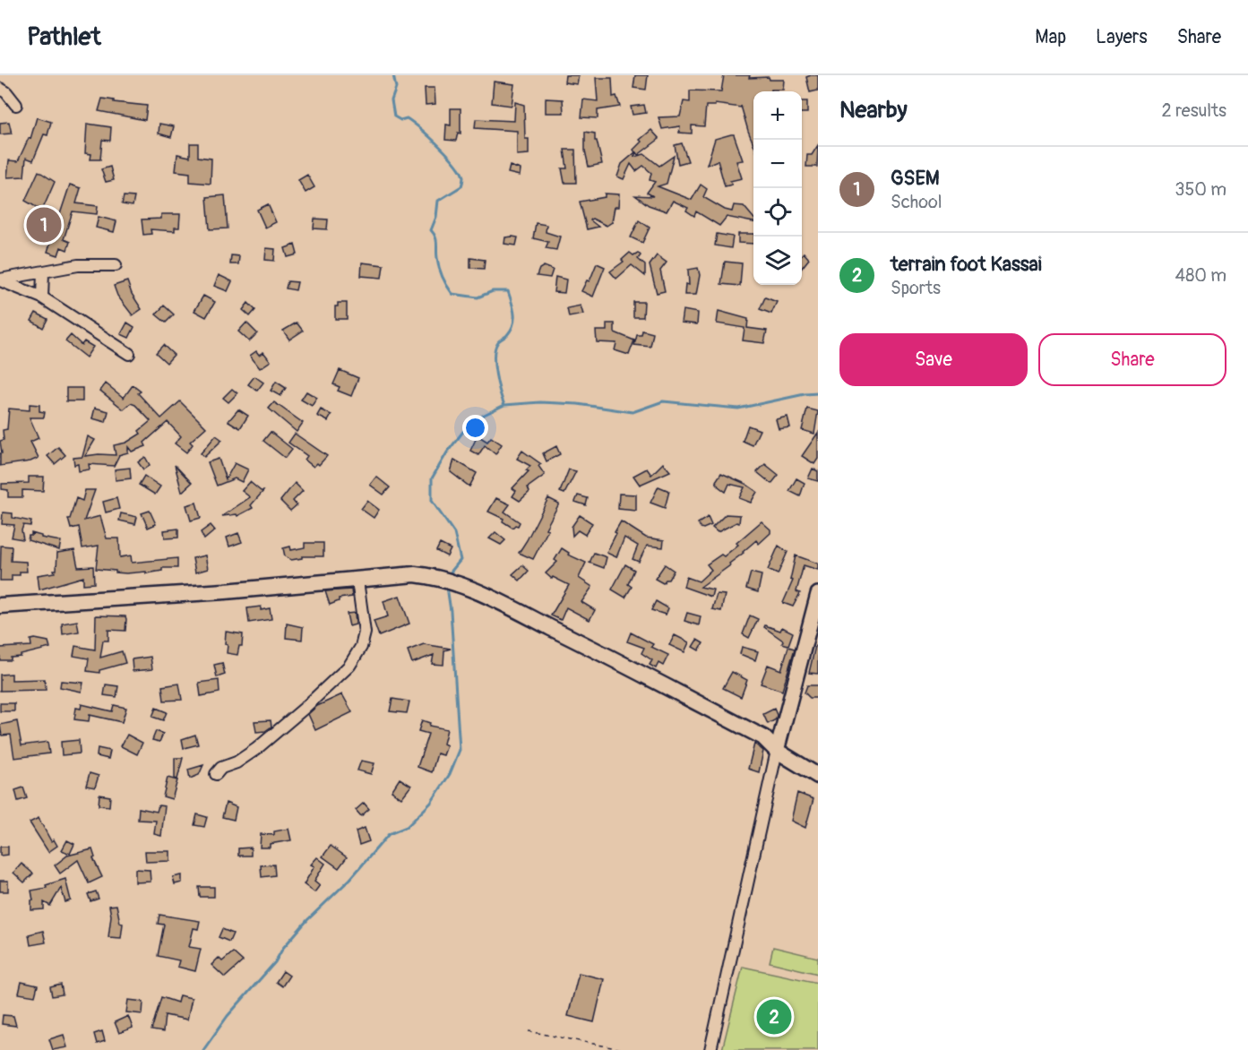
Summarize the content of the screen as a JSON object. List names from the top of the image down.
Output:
{
  "page": {
    "header": "Pathlet",
    "nav": ["Map", "Layers", "Share"],
    "heading": ["Nearby", "2 results"],
    "map_buttons": ["+", "−"],
    "list": [
      {
        "mark": "1",
        "name": "GSEM",
        "note": "School",
        "value": "350 m"
      },
      {
        "mark": "2",
        "name": "terrain foot Kassai",
        "note": "Sports",
        "value": "480 m"
      }
    ],
    "pins": ["1", "2"],
    "buttons": ["Save", "Share"]
  }
}
